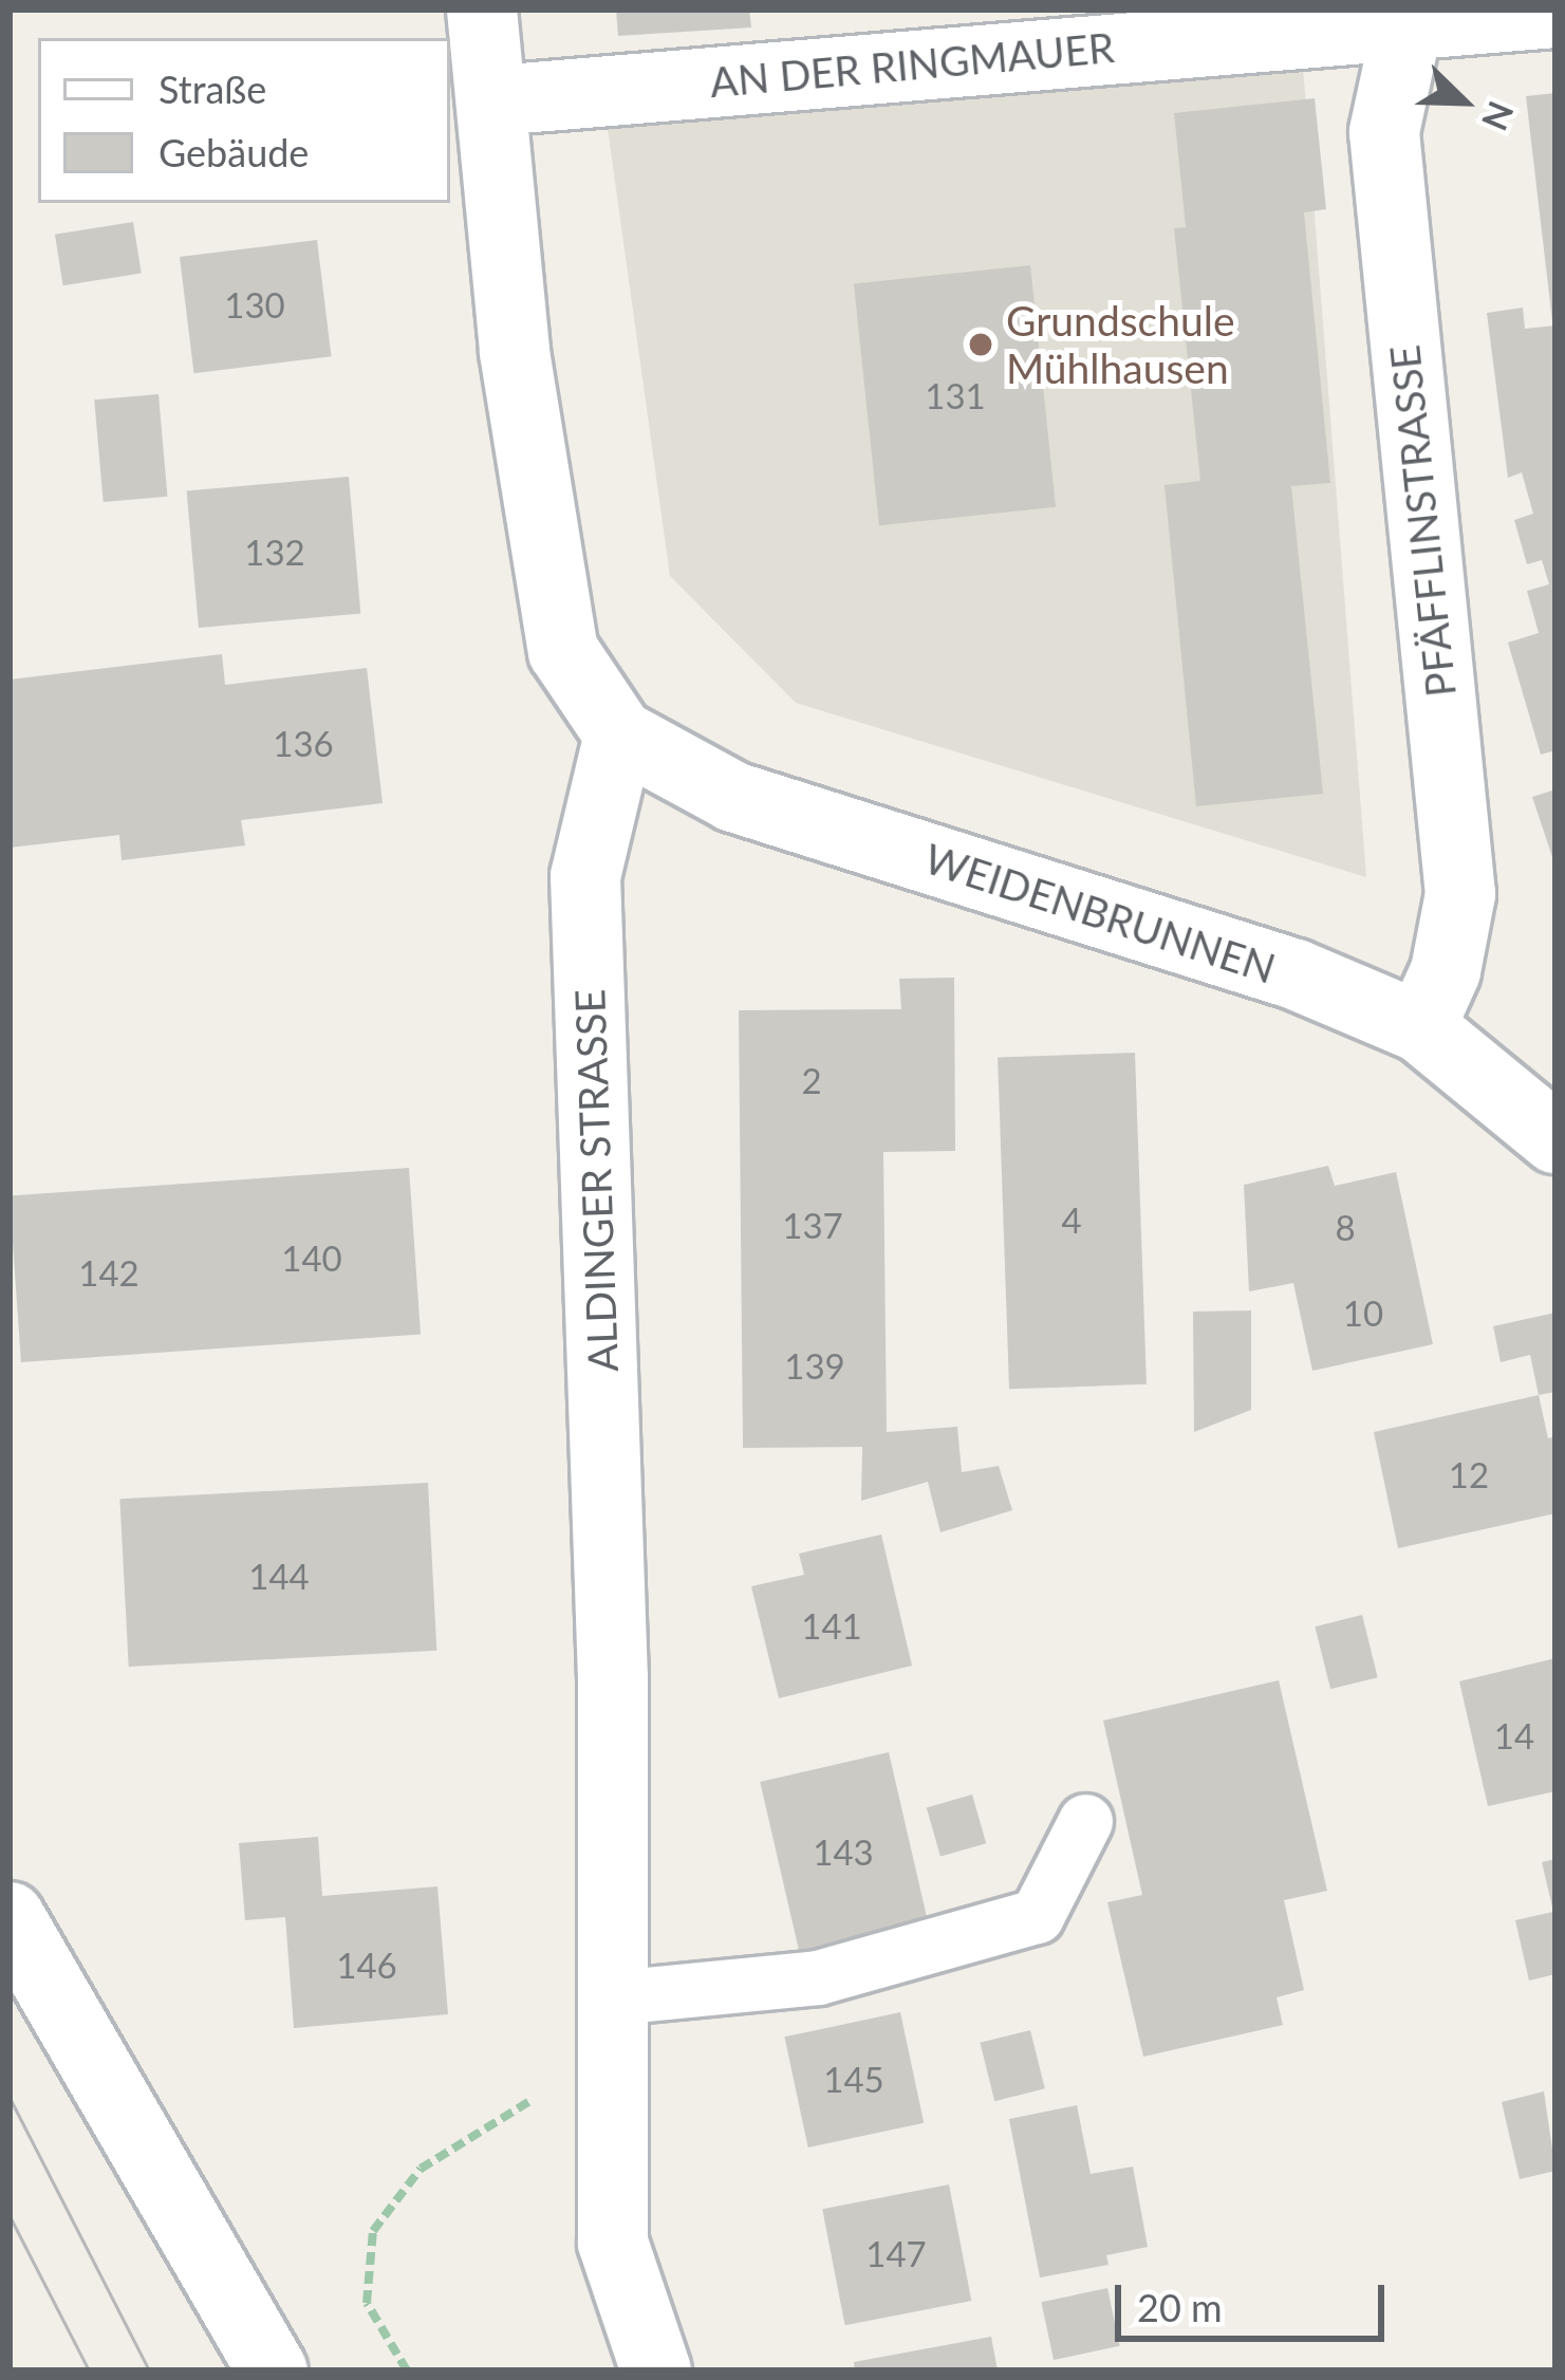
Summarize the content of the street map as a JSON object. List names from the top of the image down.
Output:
{
  "streets": {
    "street": [
      "AN DER RINGMAUER",
      "PFÄFFLINSTRASSE",
      "WEIDENBRUNNEN",
      "ALDINGER STRASSE"
    ]
  },
  "crossings": [
    ["AN DER RINGMAUER", "PFÄFFLINSTRASSE"],
    ["PFÄFFLINSTRASSE", "WEIDENBRUNNEN"],
    ["WEIDENBRUNNEN", "ALDINGER STRASSE"]
  ],
  "places": ["Grundschule Mühlhausen"],
  "house_numbers": [
    "130",
    "131",
    "132",
    "136",
    "2",
    "4",
    "137",
    "8",
    "140",
    "142",
    "10",
    "139",
    "12",
    "144",
    "141",
    "14",
    "143",
    "146",
    "145",
    "147"
  ],
  "legend": ["Straße", "Gebäude"],
  "scale_bar": "20 m",
  "north": "bottom right"
}
